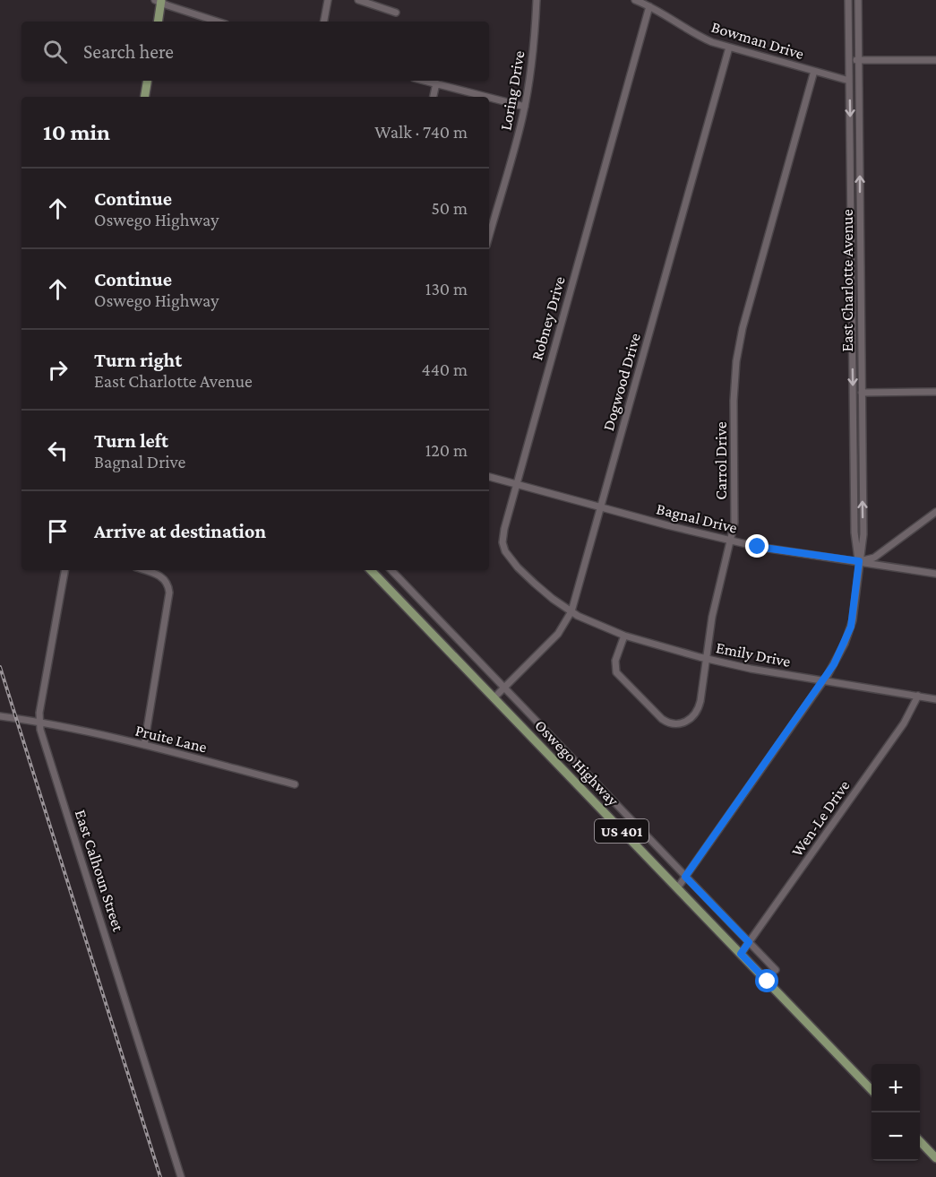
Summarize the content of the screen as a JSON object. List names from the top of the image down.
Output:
{
  "streets": {
    "main road": ["Oswego Highway", "US 401"],
    "street": [
      "Bowman Drive",
      "Loring Drive",
      "East Charlotte Avenue",
      "Robney Drive",
      "Dogwood Drive",
      "Carrol Drive",
      "Bagnal Drive",
      "Emily Drive",
      "Pruite Lane",
      "Wen-Le Drive",
      "East Calhoun Street"
    ]
  },
  "crossings": [
    ["Bowman Drive", "East Charlotte Avenue"],
    ["Bowman Drive", "Robney Drive"],
    ["Bowman Drive", "Dogwood Drive"],
    ["Bowman Drive", "Carrol Drive"],
    ["East Charlotte Avenue", "Bagnal Drive"],
    ["East Charlotte Avenue", "Emily Drive"],
    ["East Charlotte Avenue", "Oswego Highway"],
    ["Robney Drive", "Dogwood Drive"],
    ["Robney Drive", "Bagnal Drive"],
    ["Robney Drive", "Emily Drive"],
    ["Dogwood Drive", "Bagnal Drive"],
    ["Dogwood Drive", "Emily Drive"],
    ["Dogwood Drive", "Oswego Highway"],
    ["Carrol Drive", "Bagnal Drive"],
    ["Carrol Drive", "Emily Drive"],
    ["Emily Drive", "Wen-Le Drive"],
    ["Pruite Lane", "East Calhoun Street"],
    ["Oswego Highway", "Wen-Le Drive"]
  ],
  "page": {
    "search": "Search here",
    "heading": ["10 min", "Walk · 740 m"],
    "list": [
      ["Continue", "Oswego Highway", "50 m"],
      ["Continue", "Oswego Highway", "130 m"],
      ["Turn right", "East Charlotte Avenue", "440 m"],
      ["Turn left", "Bagnal Drive", "120 m"],
      "Arrive at destination"
    ],
    "map_buttons": ["+", "−"]
  }
}
